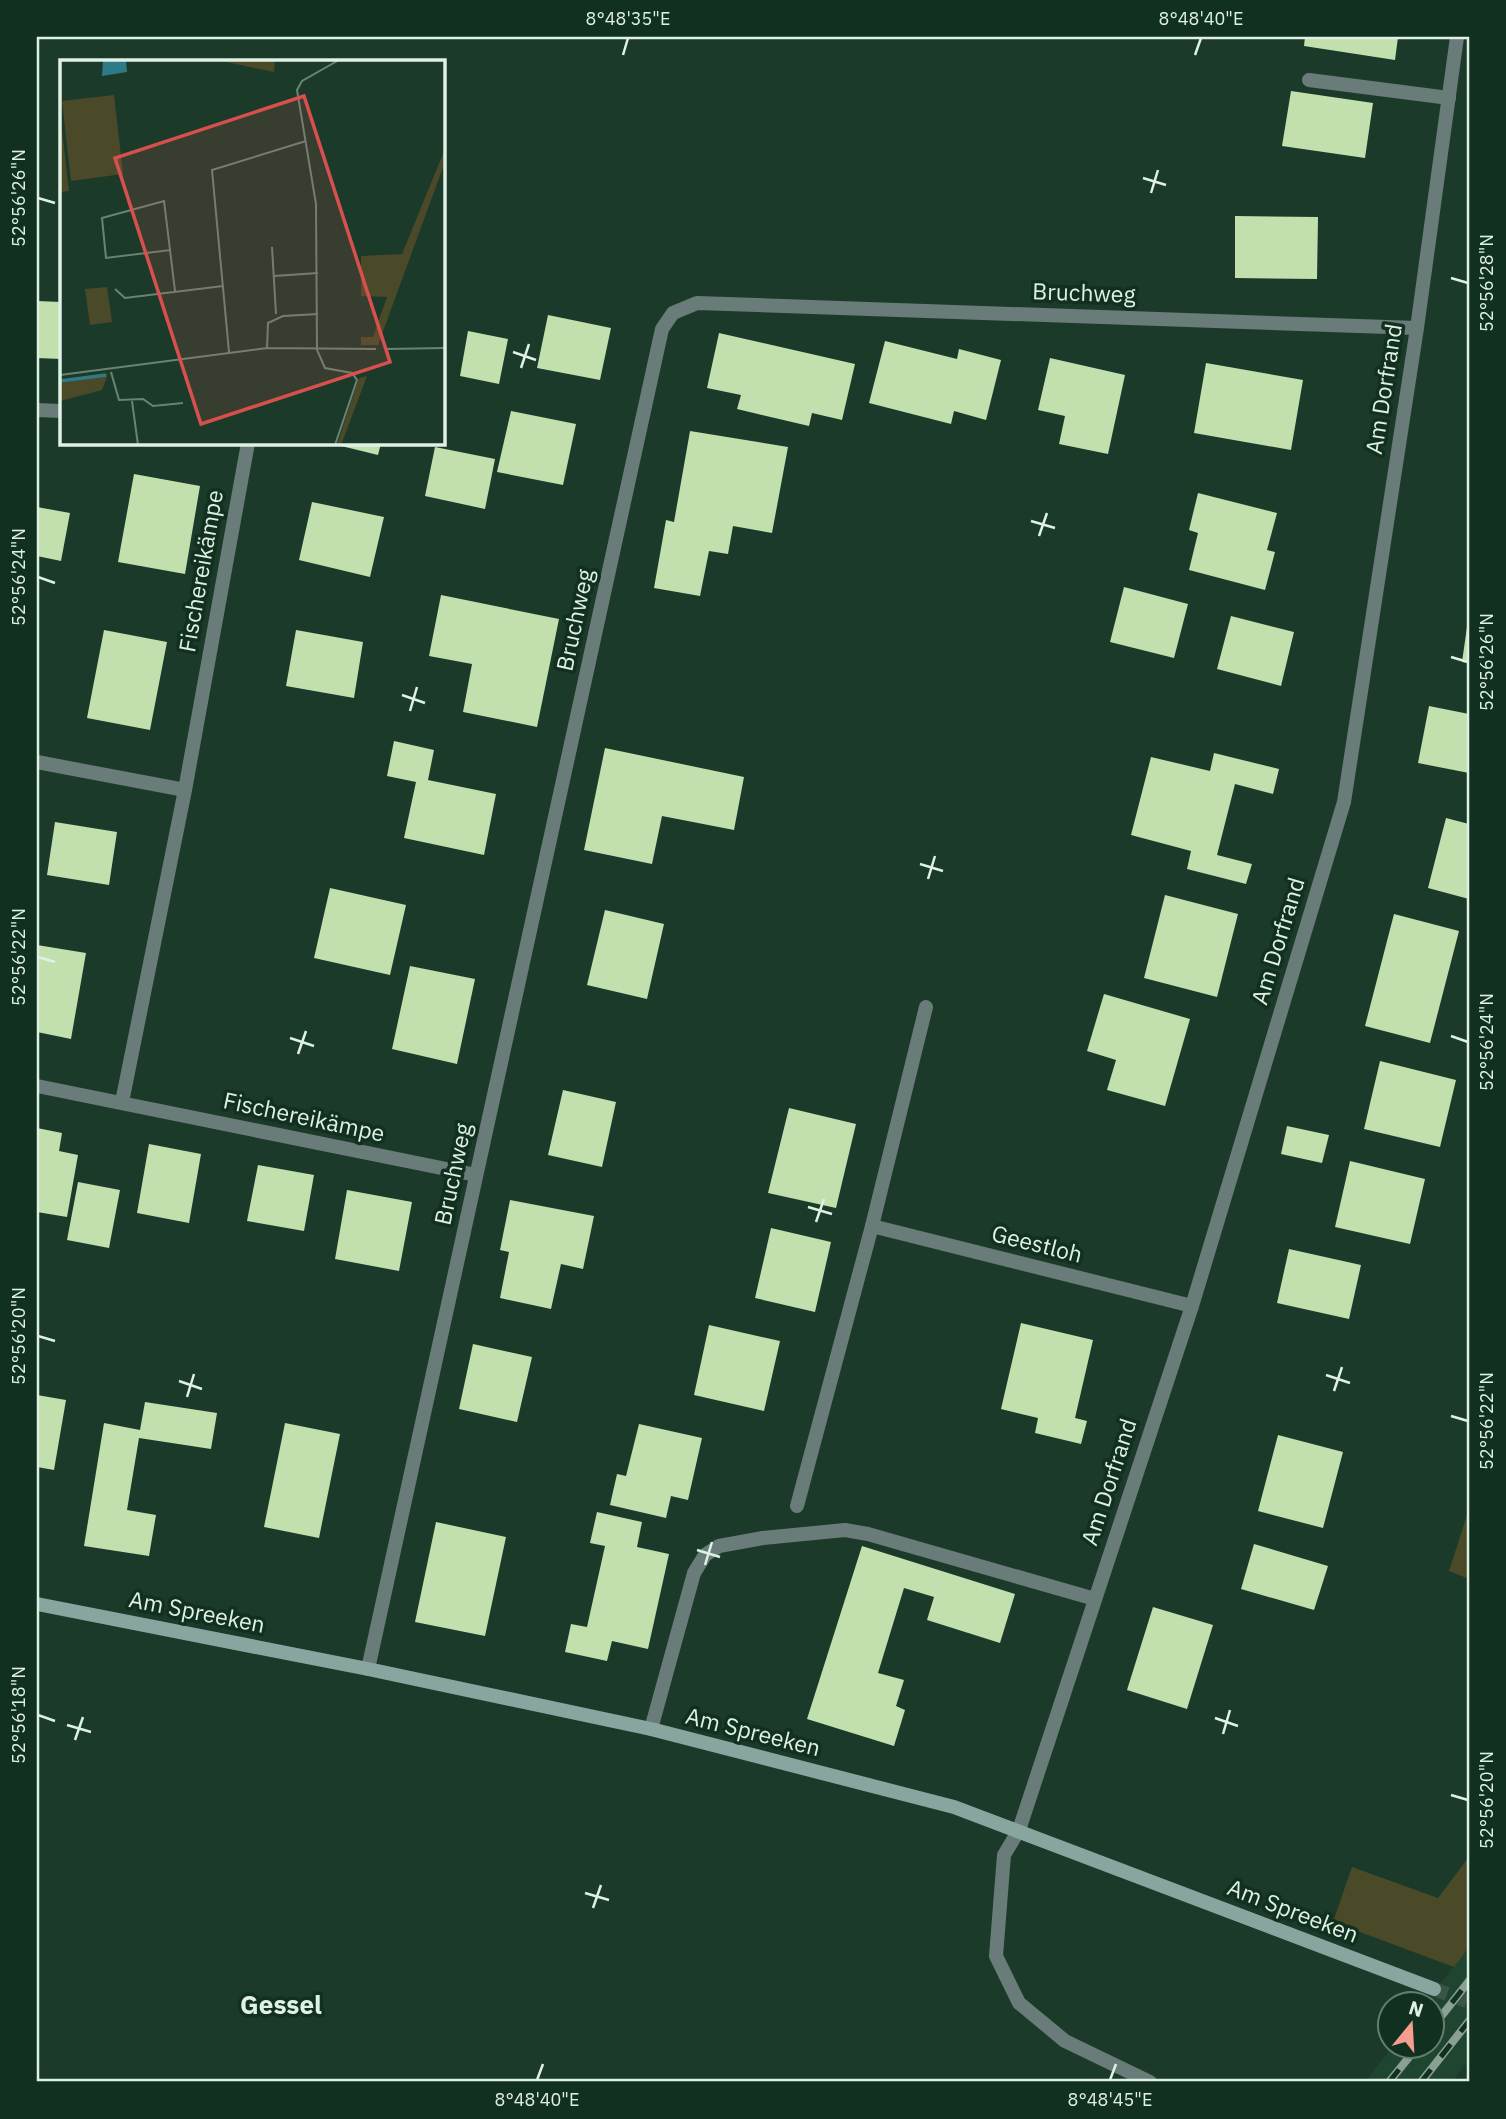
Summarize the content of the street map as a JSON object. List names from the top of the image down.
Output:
{
  "streets": {
    "street": [
      "Bruchweg",
      "Am Dorfrand",
      "Fischereikämpe",
      "Geestloh",
      "Am Spreeken"
    ]
  },
  "crossings": [
    ["Bruchweg", "Am Dorfrand"],
    ["Bruchweg", "Fischereikämpe"],
    ["Bruchweg", "Am Spreeken"],
    ["Am Dorfrand", "Geestloh"],
    ["Am Dorfrand", "Am Spreeken"]
  ],
  "districts": ["Gessel"],
  "north": "top",
  "coordinates": [
    "8°48'35\"E",
    "8°48'40\"E",
    "52°56'26\"N",
    "52°56'28\"N",
    "52°56'24\"N",
    "52°56'22\"N",
    "52°56'20\"N",
    "52°56'18\"N",
    "8°48'45\"E"
  ]
}
